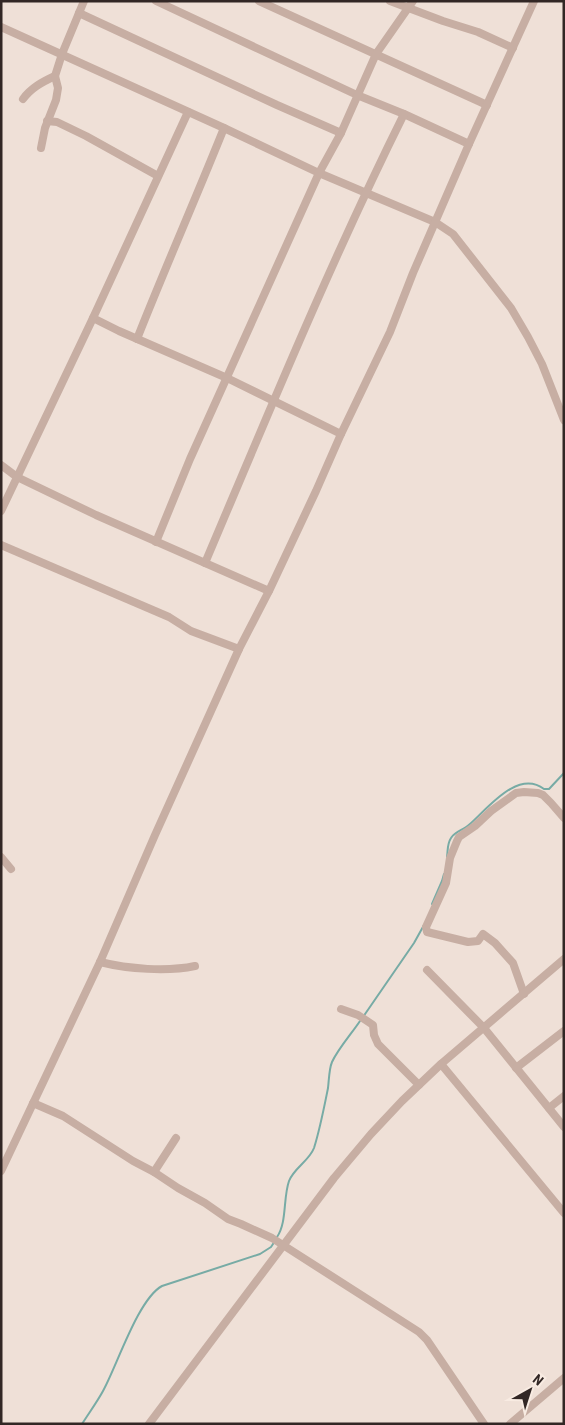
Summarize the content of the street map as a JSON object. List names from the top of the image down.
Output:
{
  "north": "top right"
}
